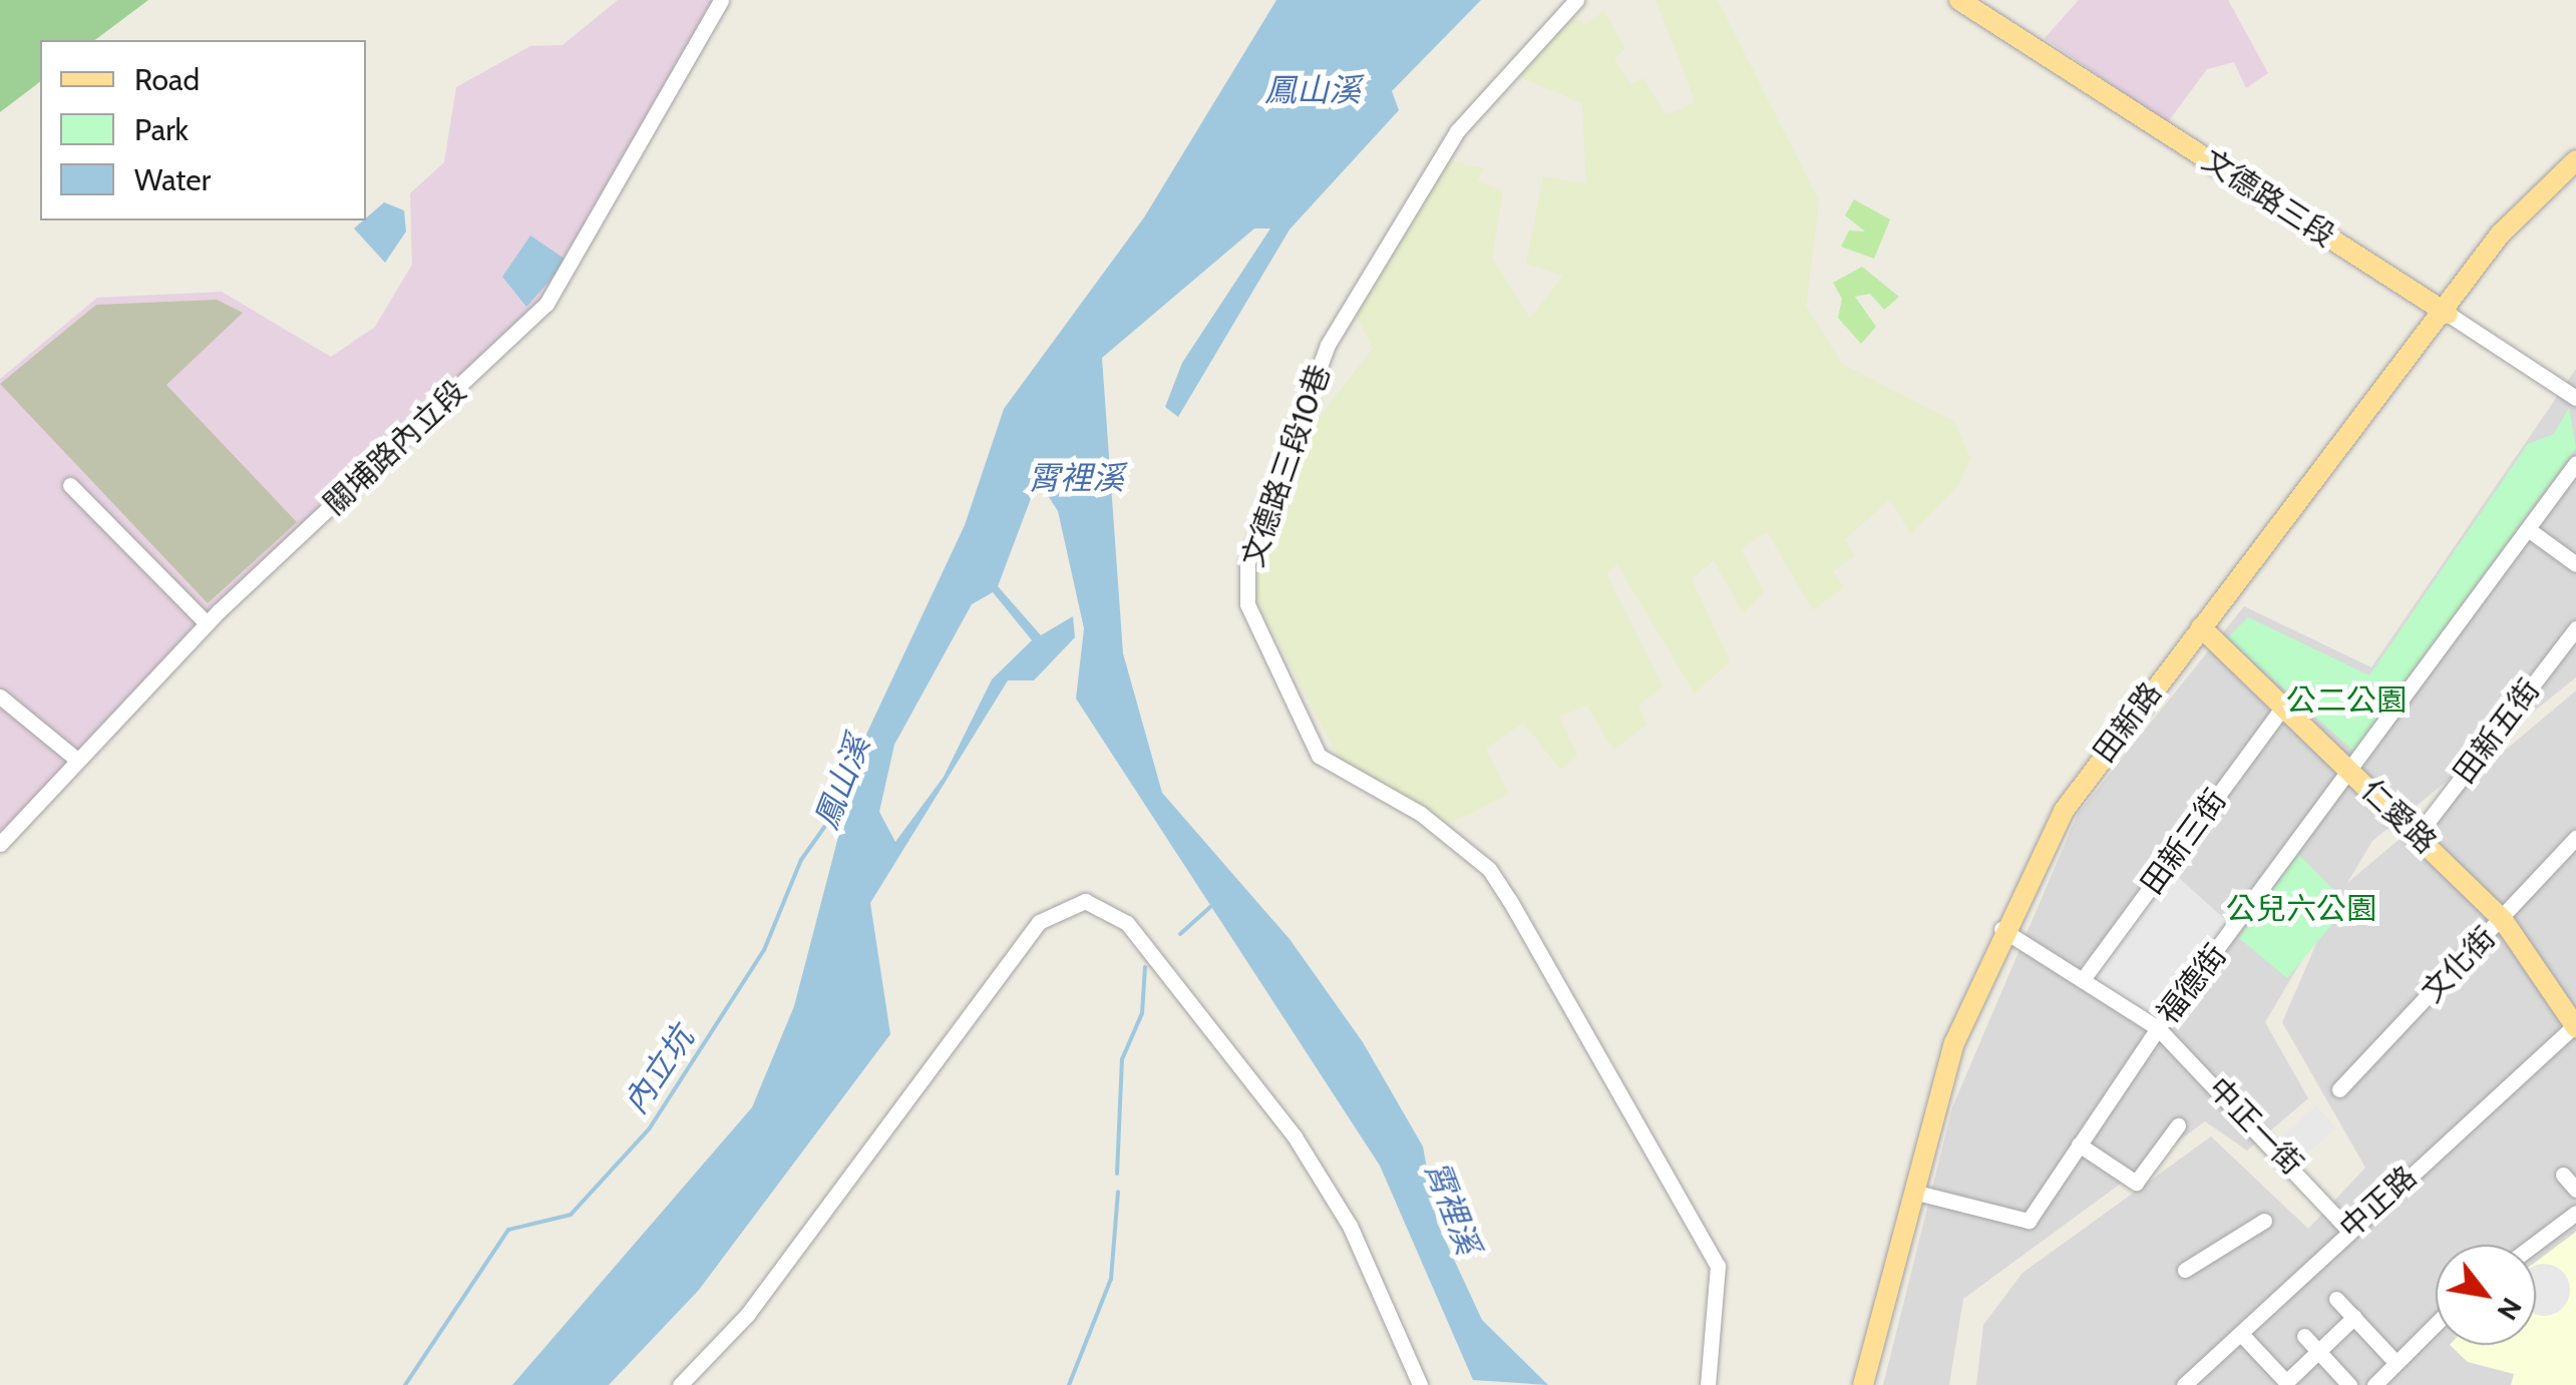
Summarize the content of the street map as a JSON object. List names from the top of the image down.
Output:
{
  "streets": {
    "main road": ["文德路三段", "田新路", "仁愛路"],
    "street": [
      "關埔路內立段",
      "文德路三段10巷",
      "田新五街",
      "田新三街",
      "文化街",
      "福德街",
      "中正一街",
      "中正路"
    ]
  },
  "crossings": [
    ["文德路三段", "田新路"],
    ["田新路", "仁愛路"],
    ["田新路", "福德街"],
    ["田新路", "中正一街"],
    ["田新五街", "仁愛路"],
    ["仁愛路", "田新三街"],
    ["仁愛路", "文化街"],
    ["仁愛路", "福德街"],
    ["仁愛路", "中正路"],
    ["田新三街", "中正一街"],
    ["福德街", "中正一街"],
    ["中正一街", "中正路"]
  ],
  "water": ["鳳山溪", "霄裡溪", "內立坑"],
  "parks": ["公二公園", "公兒六公園"],
  "legend": ["Road", "Park", "Water"],
  "north": "bottom right"
}
